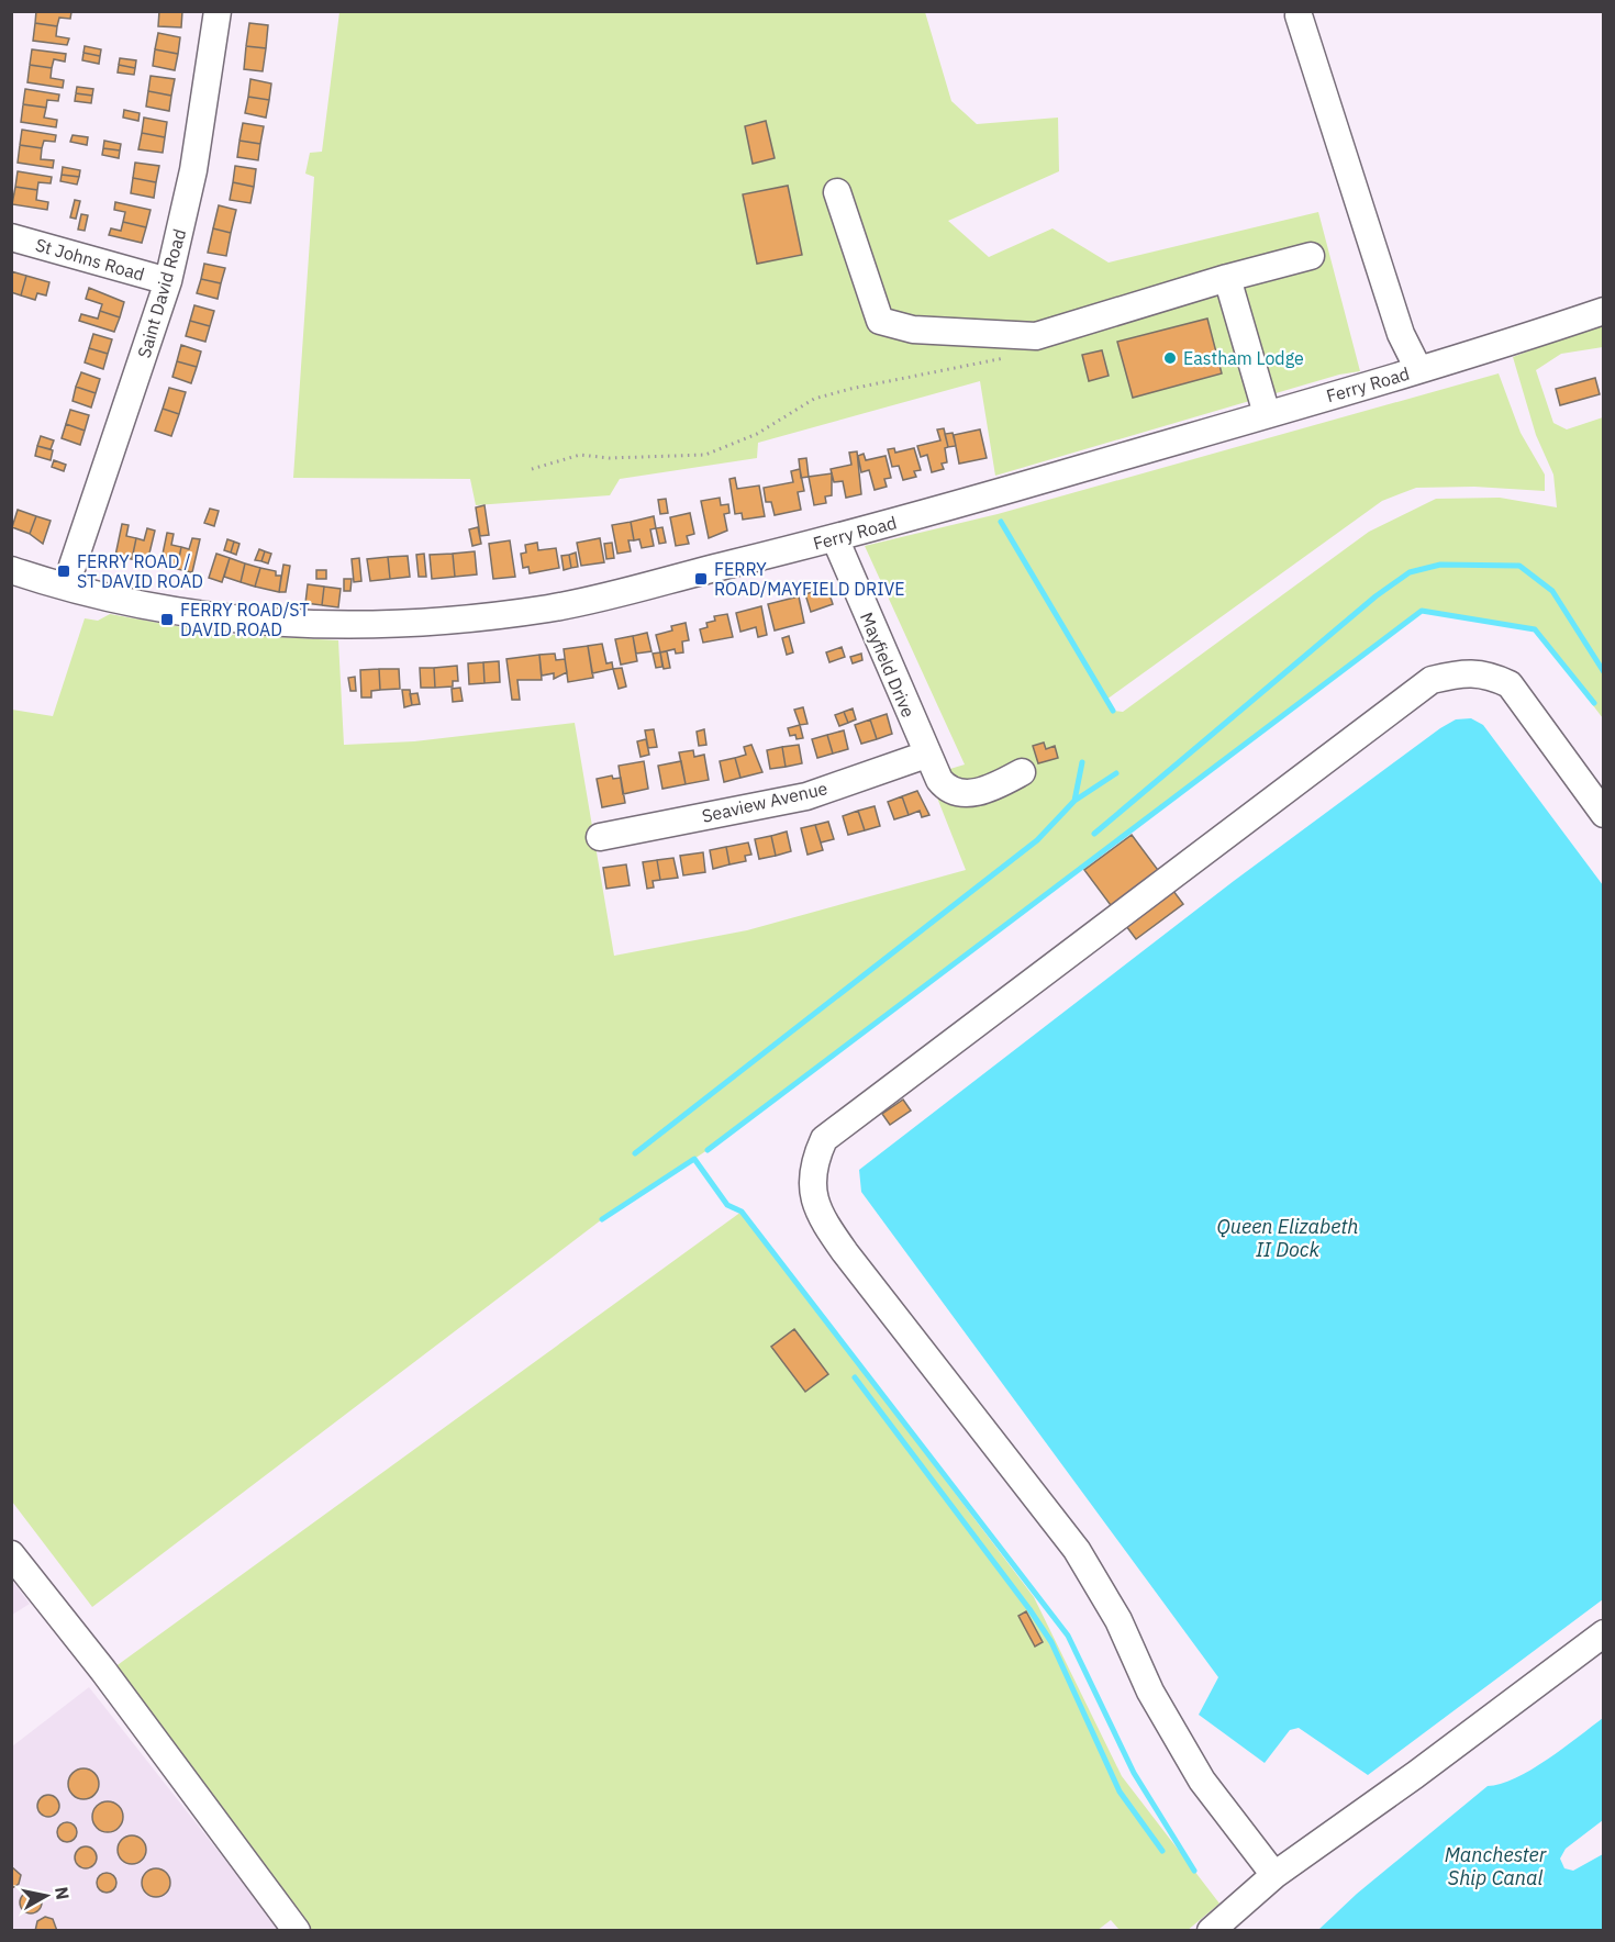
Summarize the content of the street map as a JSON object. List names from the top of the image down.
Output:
{
  "streets": {
    "street": [
      "St Johns Road",
      "Saint David Road",
      "Ferry Road",
      "Mayfield Drive",
      "Seaview Avenue"
    ]
  },
  "crossings": [
    ["St Johns Road", "Saint David Road"],
    ["Ferry Road", "Mayfield Drive"],
    ["Mayfield Drive", "Seaview Avenue"]
  ],
  "water": ["Queen Elizabeth II Dock", "Manchester Ship Canal"],
  "places": {
    "other": ["Eastham Lodge"],
    "transit": ["FERRY ROAD / ST DAVID ROAD", "FERRY ROAD/MAYFIELD DRIVE", "FERRY ROAD/ST DAVID ROAD"]
  },
  "north": "right"
}
